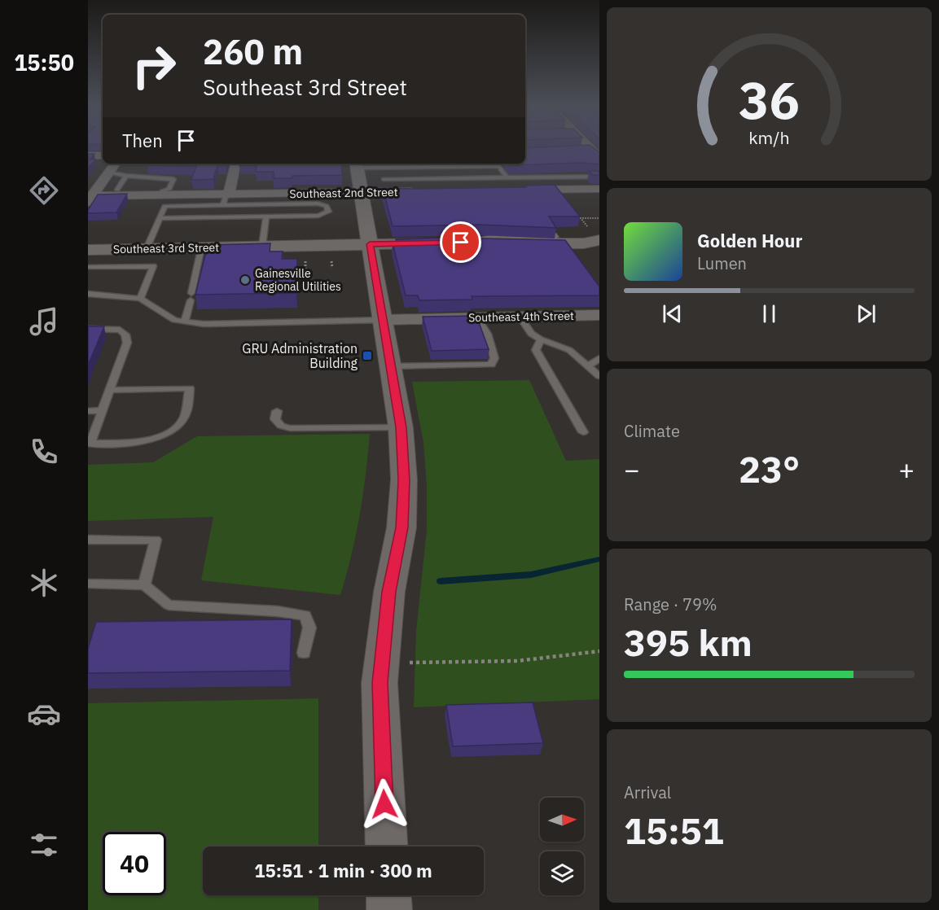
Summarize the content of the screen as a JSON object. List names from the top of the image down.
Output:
{
  "streets": {
    "street": ["Southeast 2nd Street", "Southeast 3rd Street", "Southeast 4th Street"]
  },
  "places": {
    "other": ["Gainesville Regional Utilities"],
    "transit": ["GRU Administration Building"]
  },
  "north": "right",
  "page": {
    "tabs": "15:50",
    "turn": ["260 m", "Southeast 3rd Street"],
    "then": "Then",
    "song": ["Golden Hour", "Lumen"],
    "tile": [
      "Climate",
      ["Range · 79%", "395 km"],
      ["Arrival", "15:51"]
    ],
    "heat": ["−", "23°", "+"],
    "limit": "40",
    "trip": "15:51 · 1 min · 300 m",
    "gauge": ["36", "km/h"]
  }
}
